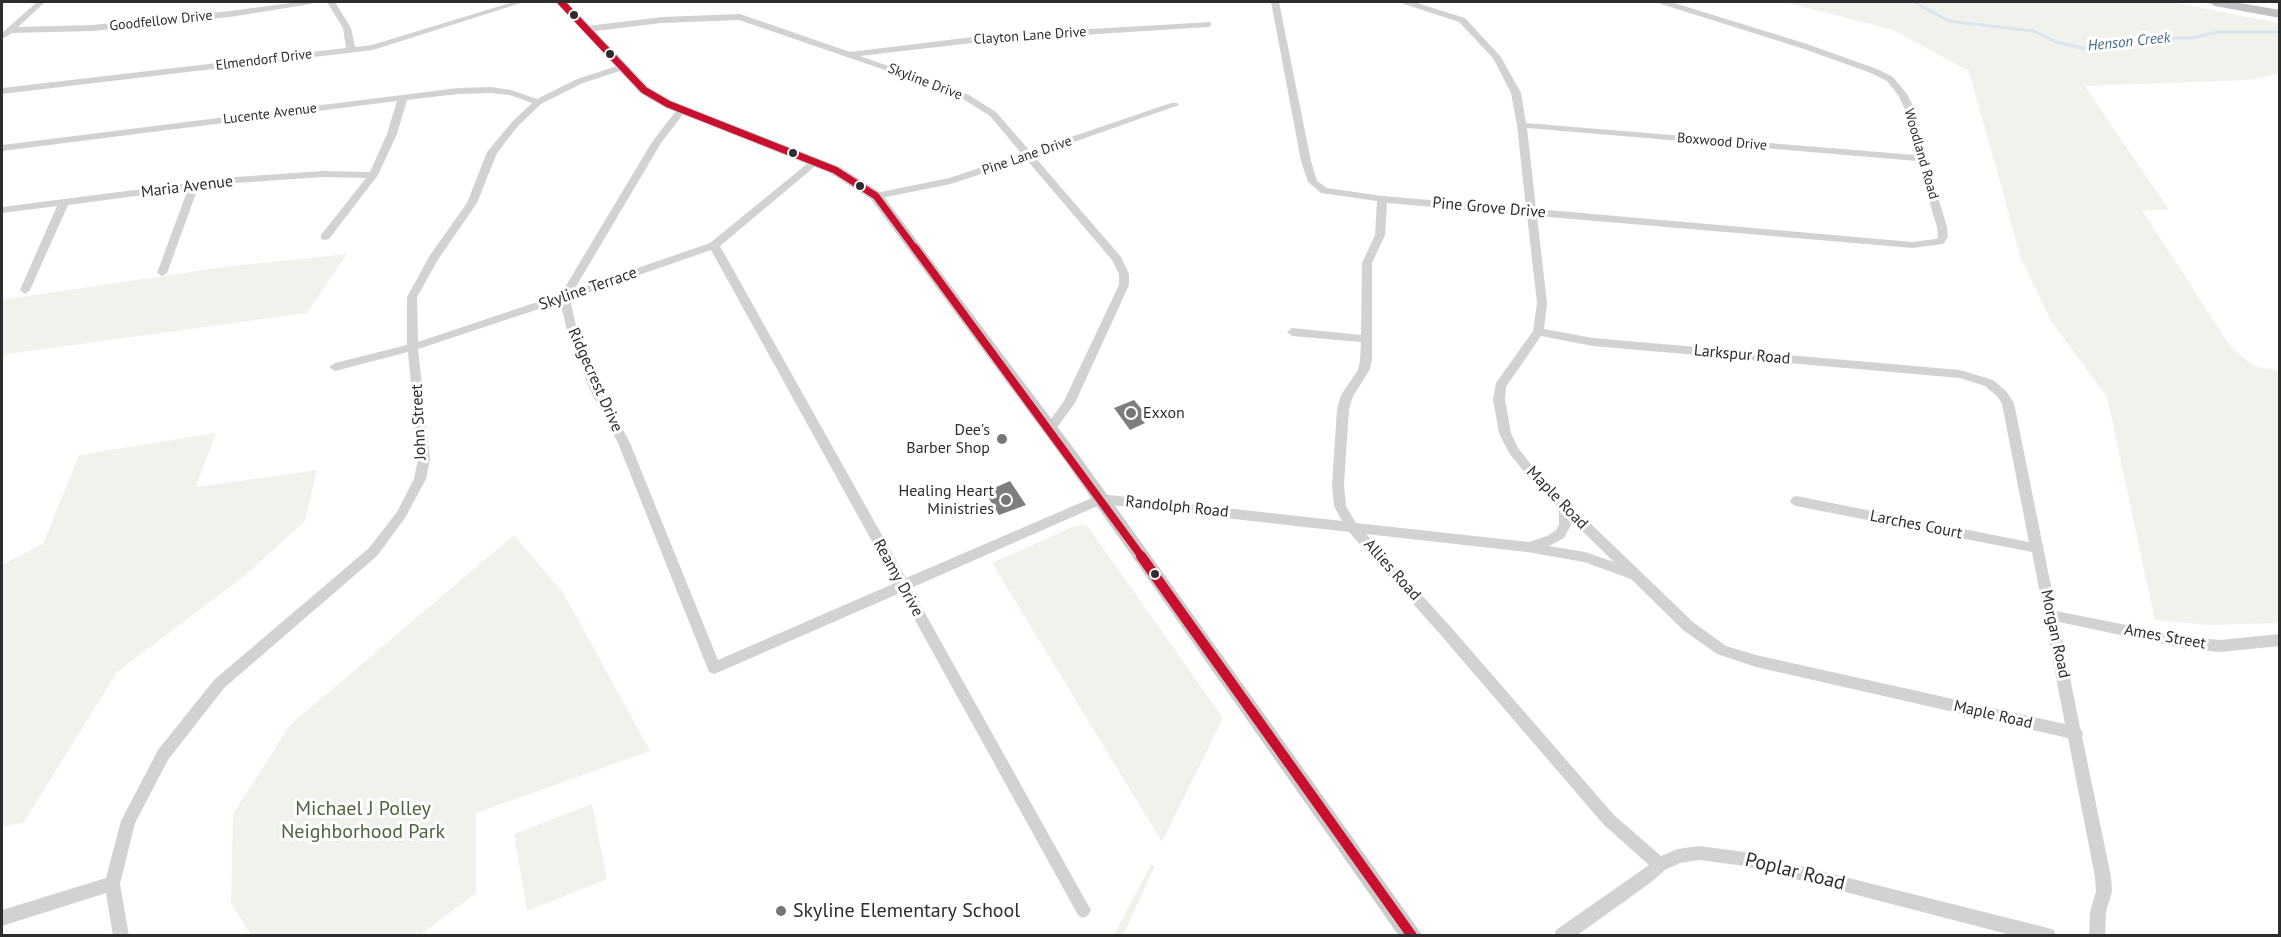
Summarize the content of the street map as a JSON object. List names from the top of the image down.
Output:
{
  "streets": {
    "street": [
      "Goodfellow Drive",
      "Clayton Lane Drive",
      "Elmendorf Drive",
      "Skyline Drive",
      "Lucente Avenue",
      "Boxwood Drive",
      "Woodland Road",
      "Pine Lane Drive",
      "Maria Avenue",
      "Pine Grove Drive",
      "Skyline Terrace",
      "Larkspur Road",
      "Ridgecrest Drive",
      "John Street",
      "Maple Road",
      "Randolph Road",
      "Larches Court",
      "Allies Road",
      "Reamy Drive",
      "Morgan Road",
      "Ames Street",
      "Poplar Road"
    ]
  },
  "crossings": [
    ["Clayton Lane Drive", "Skyline Drive"],
    ["Skyline Drive", "Pine Lane Drive"],
    ["Lucente Avenue", "John Street"],
    ["Boxwood Drive", "Woodland Road"],
    ["Boxwood Drive", "Maple Road"],
    ["Woodland Road", "Pine Grove Drive"],
    ["Pine Grove Drive", "Maple Road"],
    ["Pine Grove Drive", "Allies Road"],
    ["Skyline Terrace", "Ridgecrest Drive"],
    ["Skyline Terrace", "John Street"],
    ["Skyline Terrace", "Reamy Drive"],
    ["Larkspur Road", "Maple Road"],
    ["Larkspur Road", "Morgan Road"],
    ["Ridgecrest Drive", "Randolph Road"],
    ["Maple Road", "Randolph Road"],
    ["Maple Road", "Morgan Road"],
    ["Randolph Road", "Allies Road"],
    ["Randolph Road", "Reamy Drive"],
    ["Larches Court", "Morgan Road"],
    ["Allies Road", "Poplar Road"],
    ["Morgan Road", "Ames Street"]
  ],
  "water": ["Henson Creek"],
  "parks": ["Michael J Polley Neighborhood Park"],
  "places": [
    "Exxon",
    "Dee's Barber Shop",
    "Healing Heart Ministries",
    "Skyline Elementary School"
  ]
}
